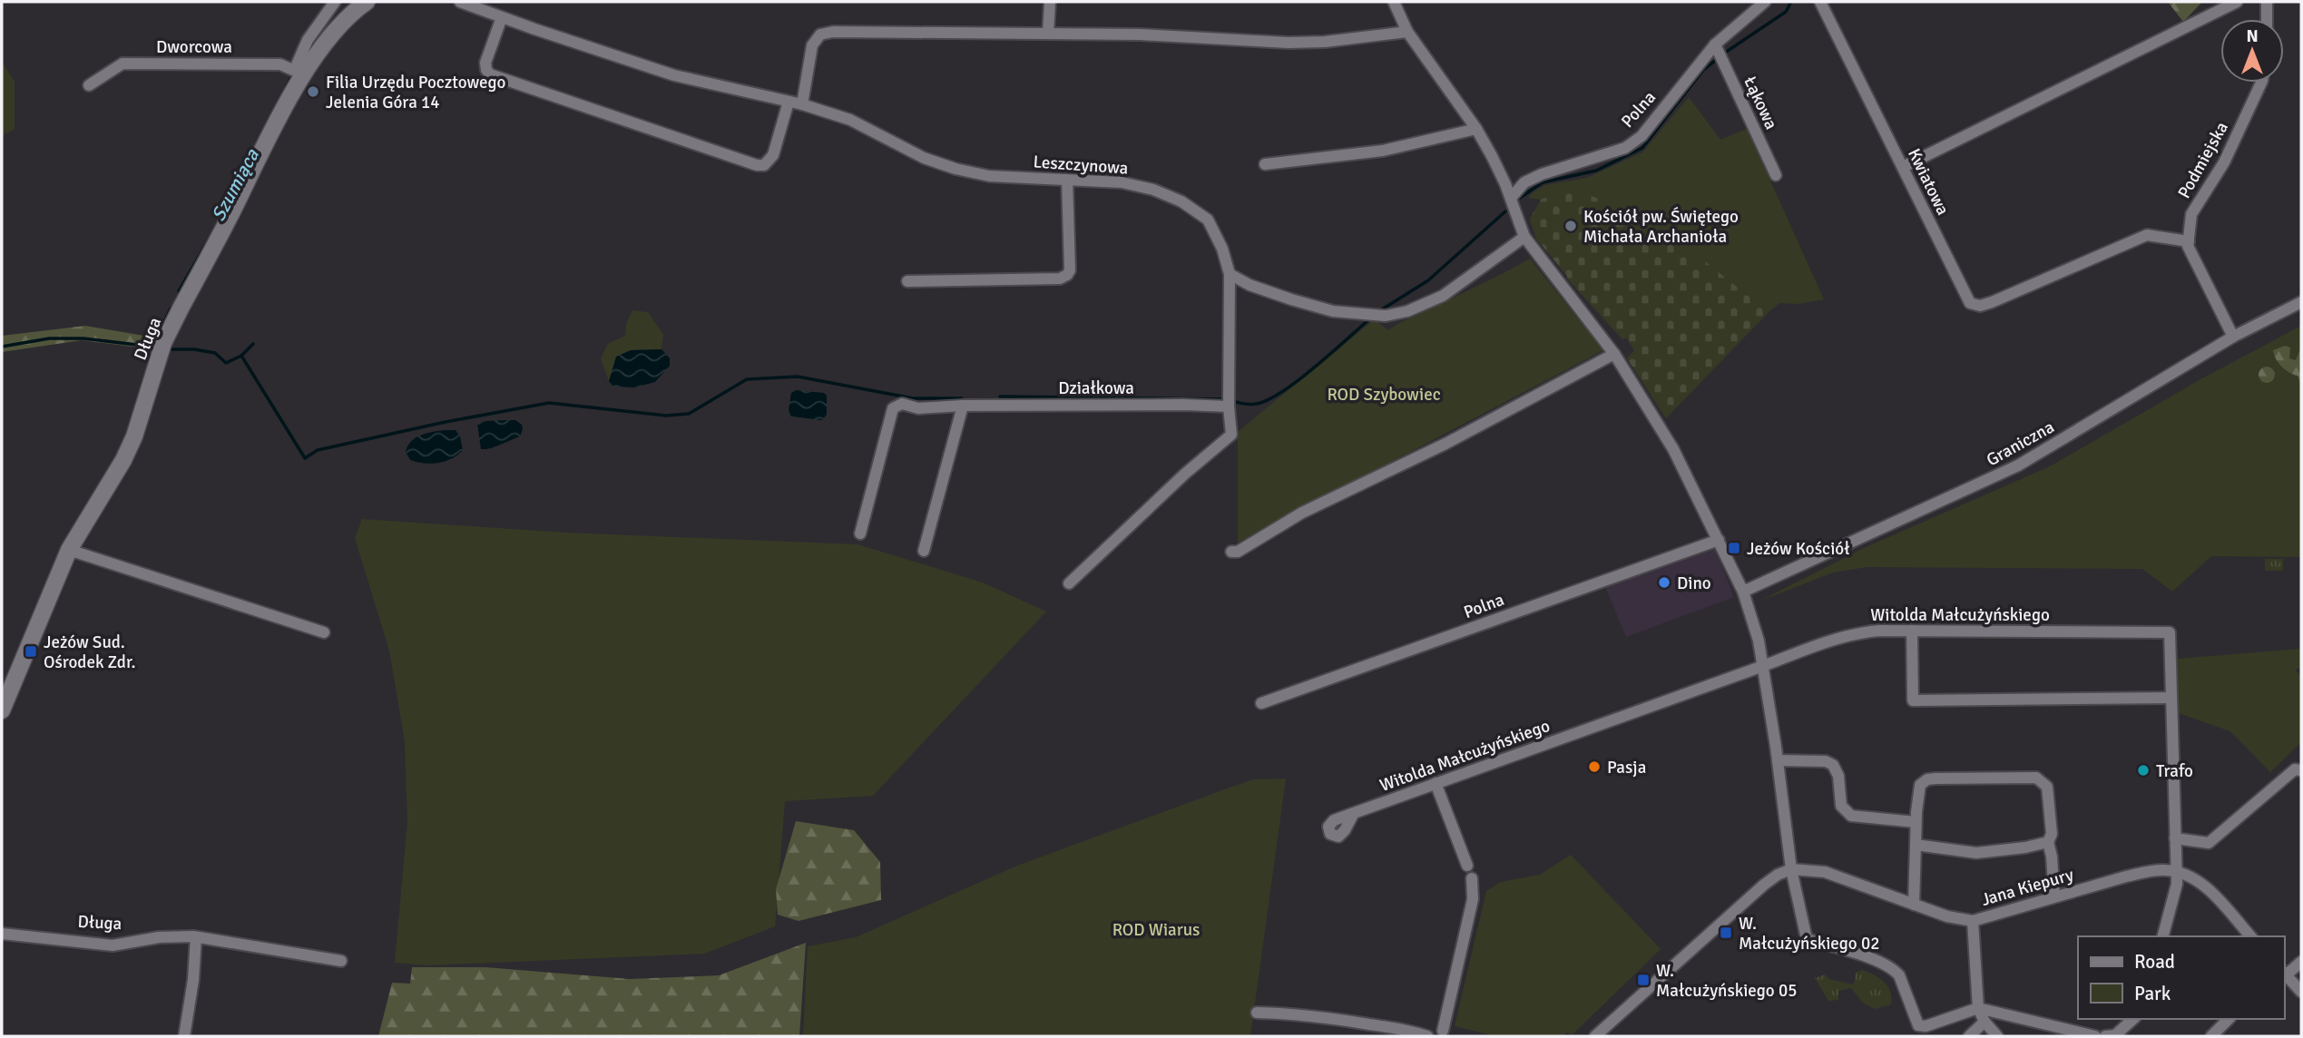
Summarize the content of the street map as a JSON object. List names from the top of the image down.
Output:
{
  "streets": {
    "street": [
      "Dworcowa",
      "Łąkowa",
      "Polna",
      "Podmiejska",
      "Leszczynowa",
      "Kwiatowa",
      "Długa",
      "Działkowa",
      "Graniczna",
      "Witolda Małcużyńskiego",
      "Jana Kiepury"
    ]
  },
  "crossings": [
    ["Dworcowa", "Długa"],
    ["Łąkowa", "Polna"],
    ["Podmiejska", "Kwiatowa"],
    ["Witolda Małcużyńskiego", "Jana Kiepury"]
  ],
  "water": ["Szumiąca"],
  "parks": ["ROD Szybowiec", "ROD Wiarus"],
  "places": {
    "other": [
      "Filia Urzędu Pocztowego Jelenia Góra 14",
      "Kościół pw. Świętego Michała Archanioła",
      "Dino",
      "Pasja",
      "Trafo"
    ],
    "transit": [
      "Jeżów Kościół",
      "Jeżów Sud. Ośrodek Zdr.",
      "W. Małcużyńskiego 02",
      "W. Małcużyńskiego 05"
    ]
  },
  "legend": ["Road", "Park"],
  "north": "top"
}
